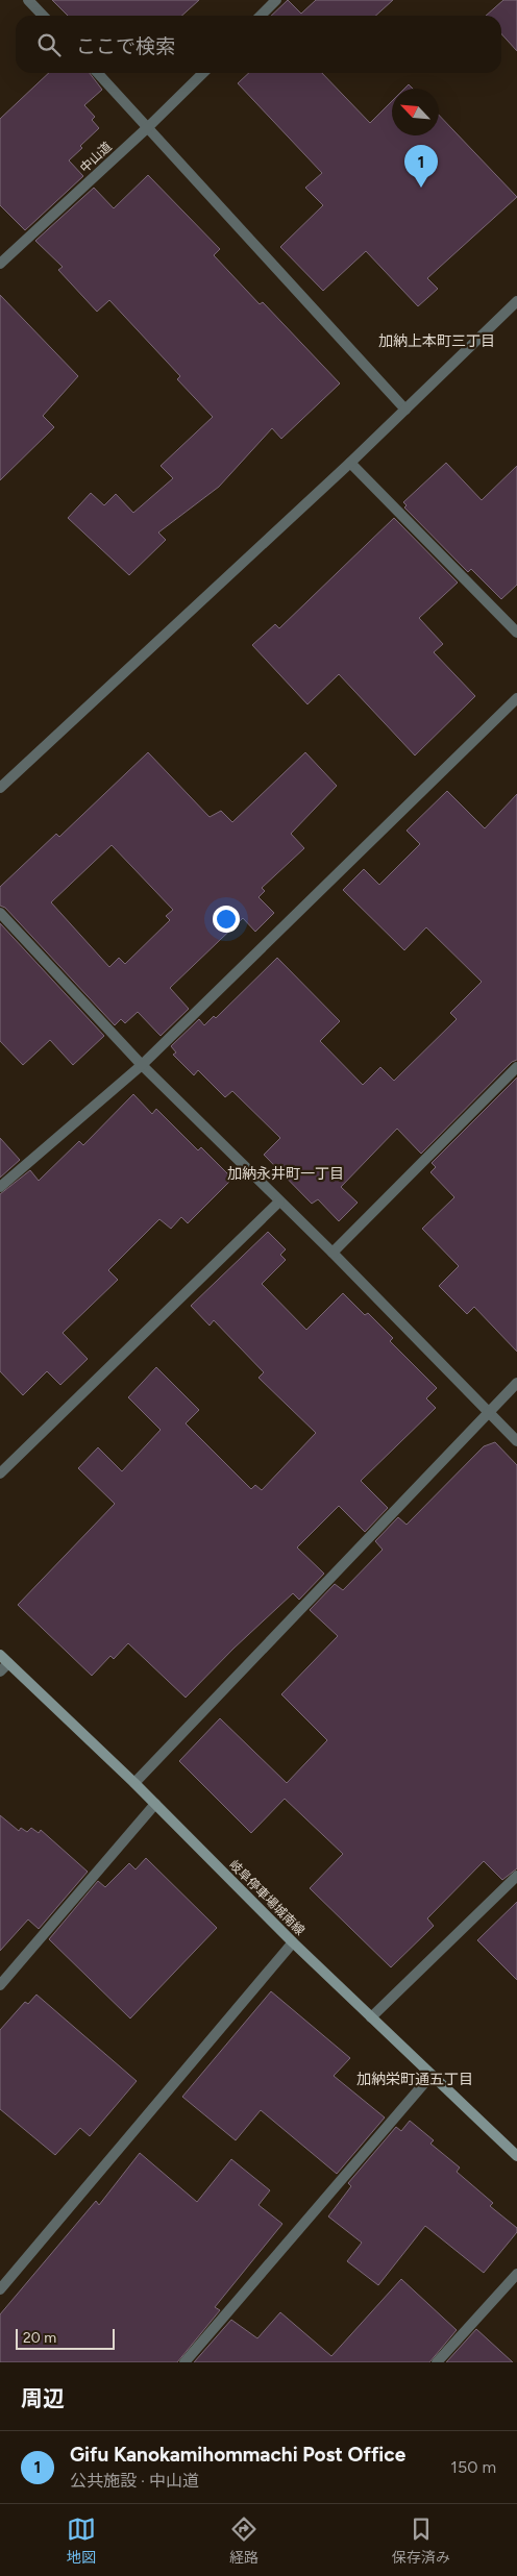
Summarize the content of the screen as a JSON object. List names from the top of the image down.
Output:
{
  "streets": {
    "main road": ["岐阜停車場城南線"],
    "street": ["中山道"]
  },
  "districts": ["加納上本町三丁目", "加納永井町一丁目", "加納栄町通五丁目"],
  "scale_bar": "20 m",
  "north": "top left",
  "page": {
    "search": "ここで検索",
    "pins": "1",
    "scale": "20 m",
    "heading": "周辺",
    "list": [
      {
        "mark": "1",
        "name": "Gifu Kanokamihommachi Post Office",
        "note": "公共施設 · 中山道",
        "value": "150 m"
      }
    ],
    "nav": ["地図", "経路", "保存済み"]
  }
}
